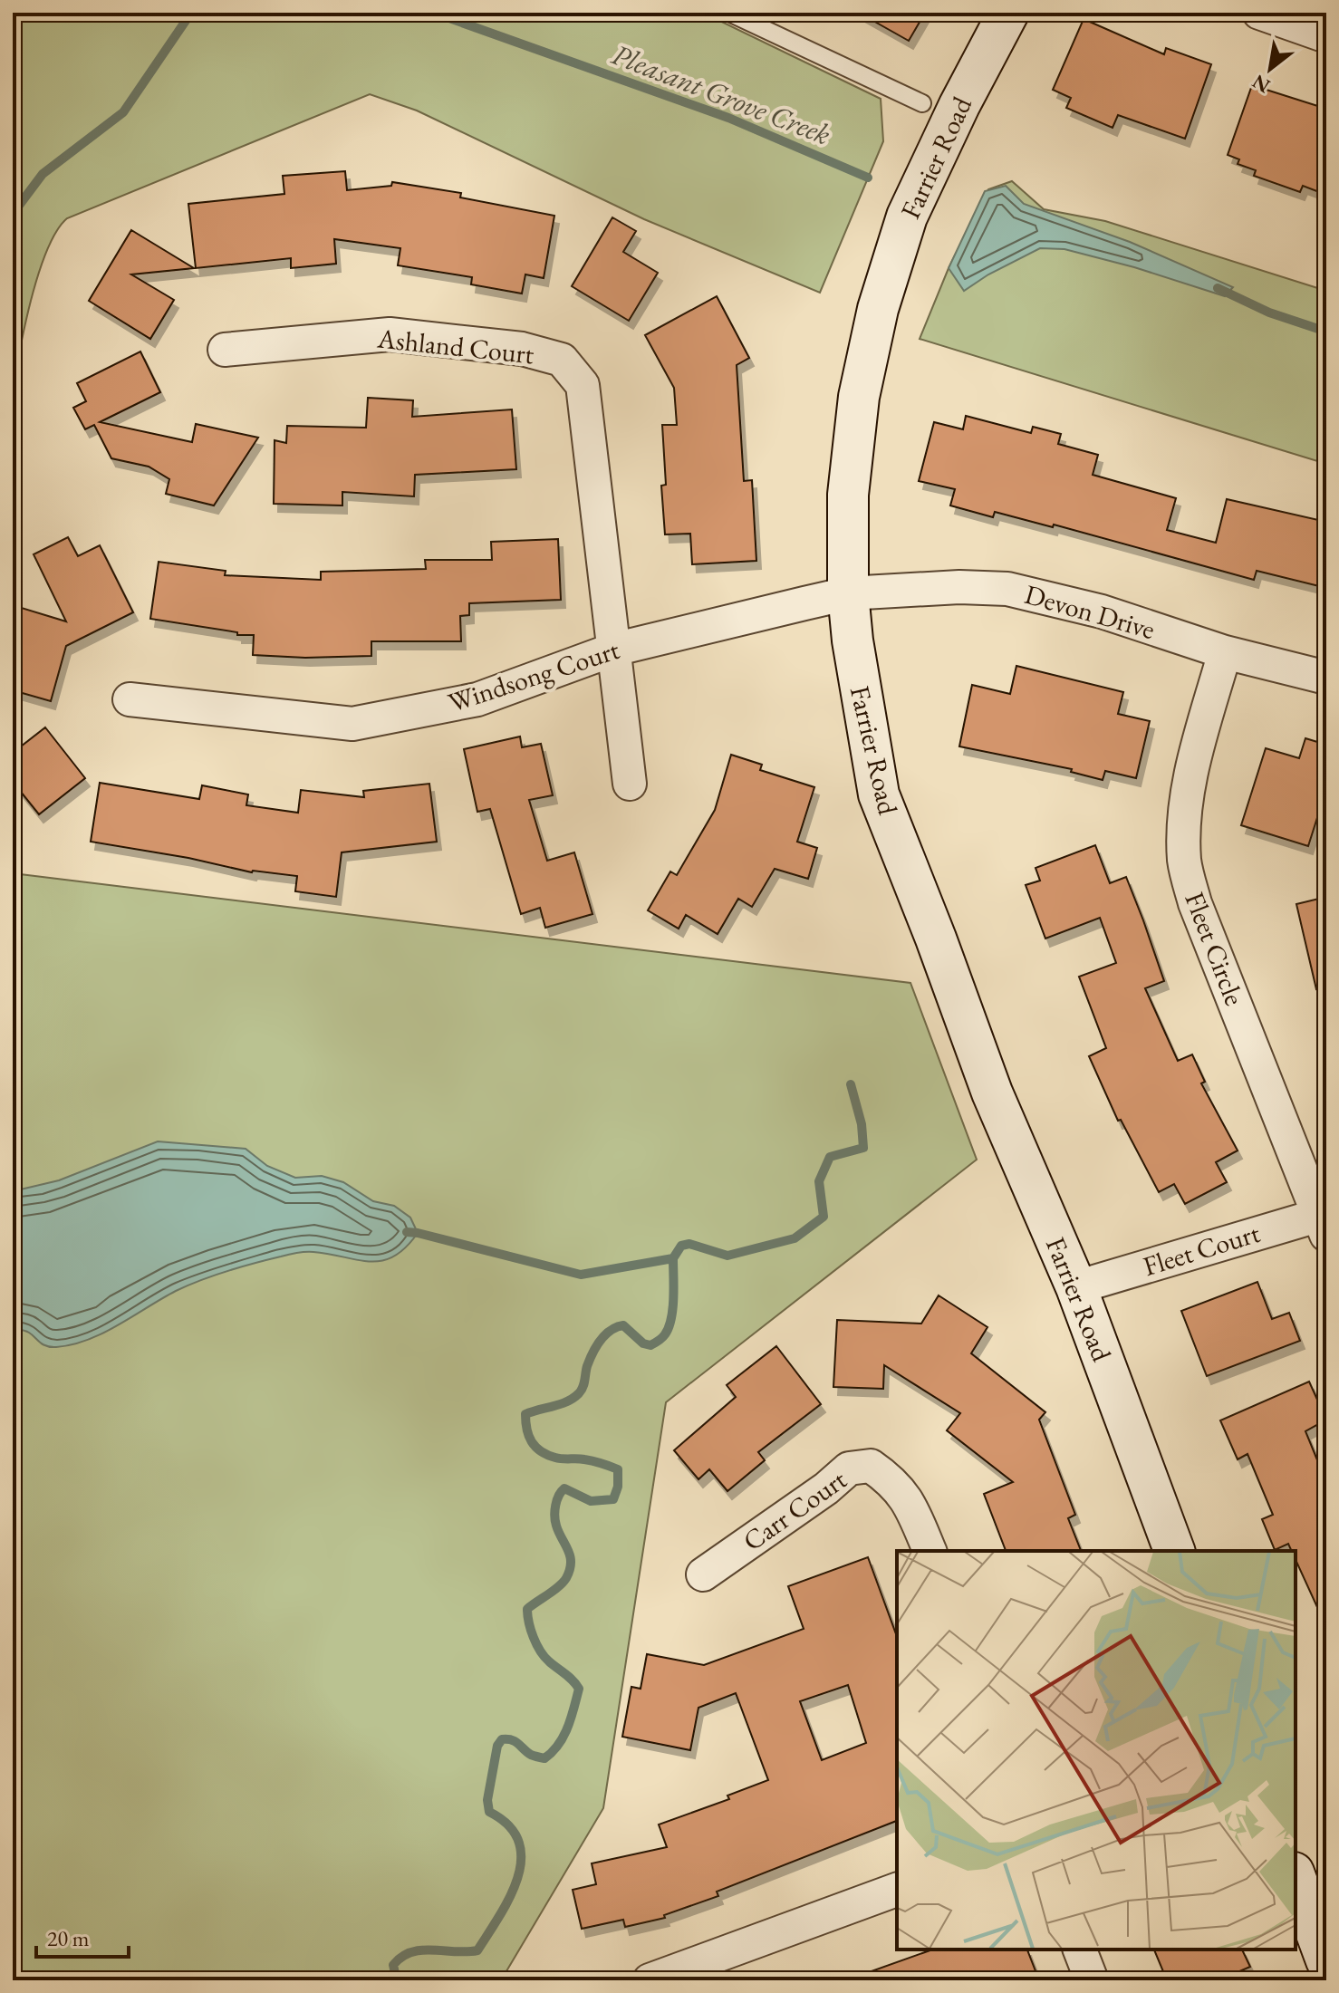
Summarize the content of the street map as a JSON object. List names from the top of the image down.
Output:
{
  "streets": {
    "street": [
      "Farrier Road",
      "Ashland Court",
      "Devon Drive",
      "Windsong Court",
      "Fleet Circle",
      "Fleet Court",
      "Carr Court"
    ]
  },
  "crossings": [
    ["Farrier Road", "Devon Drive"],
    ["Farrier Road", "Windsong Court"],
    ["Farrier Road", "Fleet Court"],
    ["Ashland Court", "Windsong Court"],
    ["Devon Drive", "Windsong Court"],
    ["Devon Drive", "Fleet Circle"],
    ["Fleet Circle", "Fleet Court"]
  ],
  "water": ["Pleasant Grove Creek"],
  "scale_bar": "20 m",
  "north": "bottom left"
}
